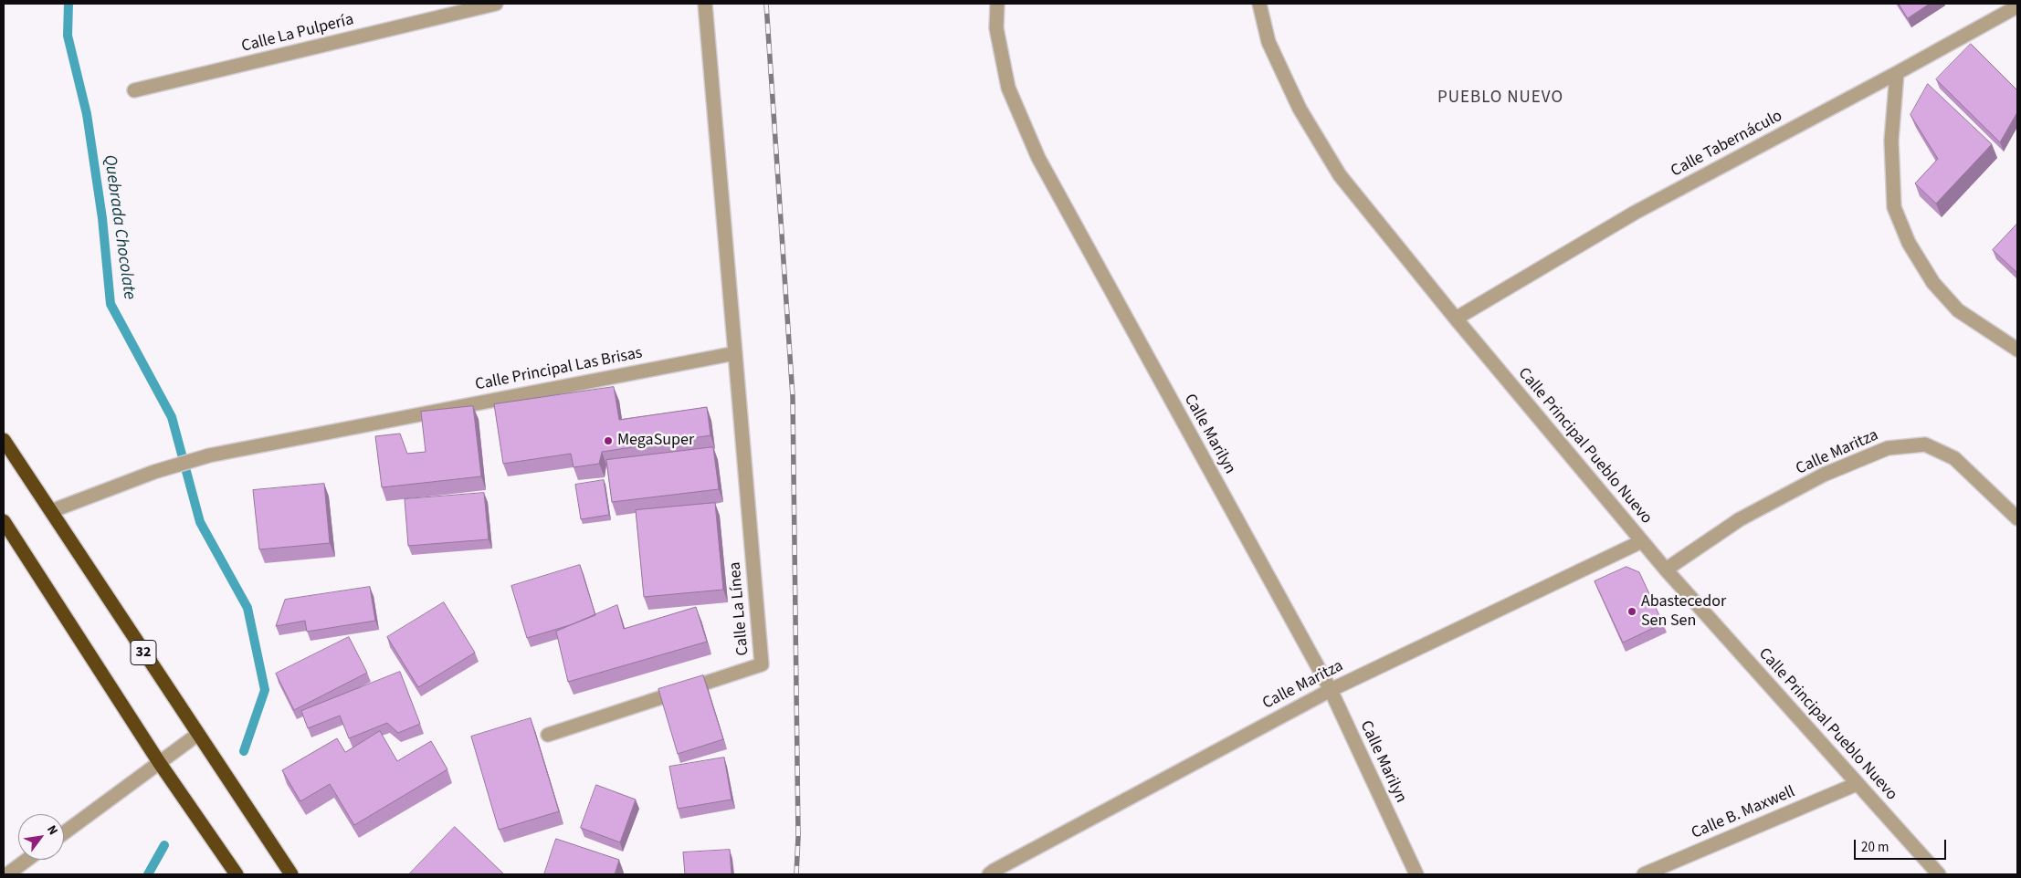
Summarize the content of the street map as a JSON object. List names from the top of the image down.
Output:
{
  "streets": {
    "highway": ["32"],
    "street": [
      "Calle La Pulpería",
      "Calle Tabernáculo",
      "Calle Principal Las Brisas",
      "Calle Marilyn",
      "Calle Principal Pueblo Nuevo",
      "Calle Maritza",
      "Calle La Línea",
      "Calle B. Maxwell"
    ]
  },
  "crossings": [
    ["Calle Tabernáculo", "Calle Principal Pueblo Nuevo"],
    ["Calle Principal Las Brisas", "Calle La Línea"],
    ["Calle Principal Las Brisas", "32"],
    ["Calle Marilyn", "Calle Maritza"],
    ["Calle Principal Pueblo Nuevo", "Calle Maritza"],
    ["Calle Principal Pueblo Nuevo", "Calle B. Maxwell"]
  ],
  "districts": ["PUEBLO NUEVO"],
  "water": ["Quebrada Chocolate"],
  "places": ["MegaSuper", "Abastecedor Sen Sen"],
  "scale_bar": "20 m",
  "north": "top right"
}
